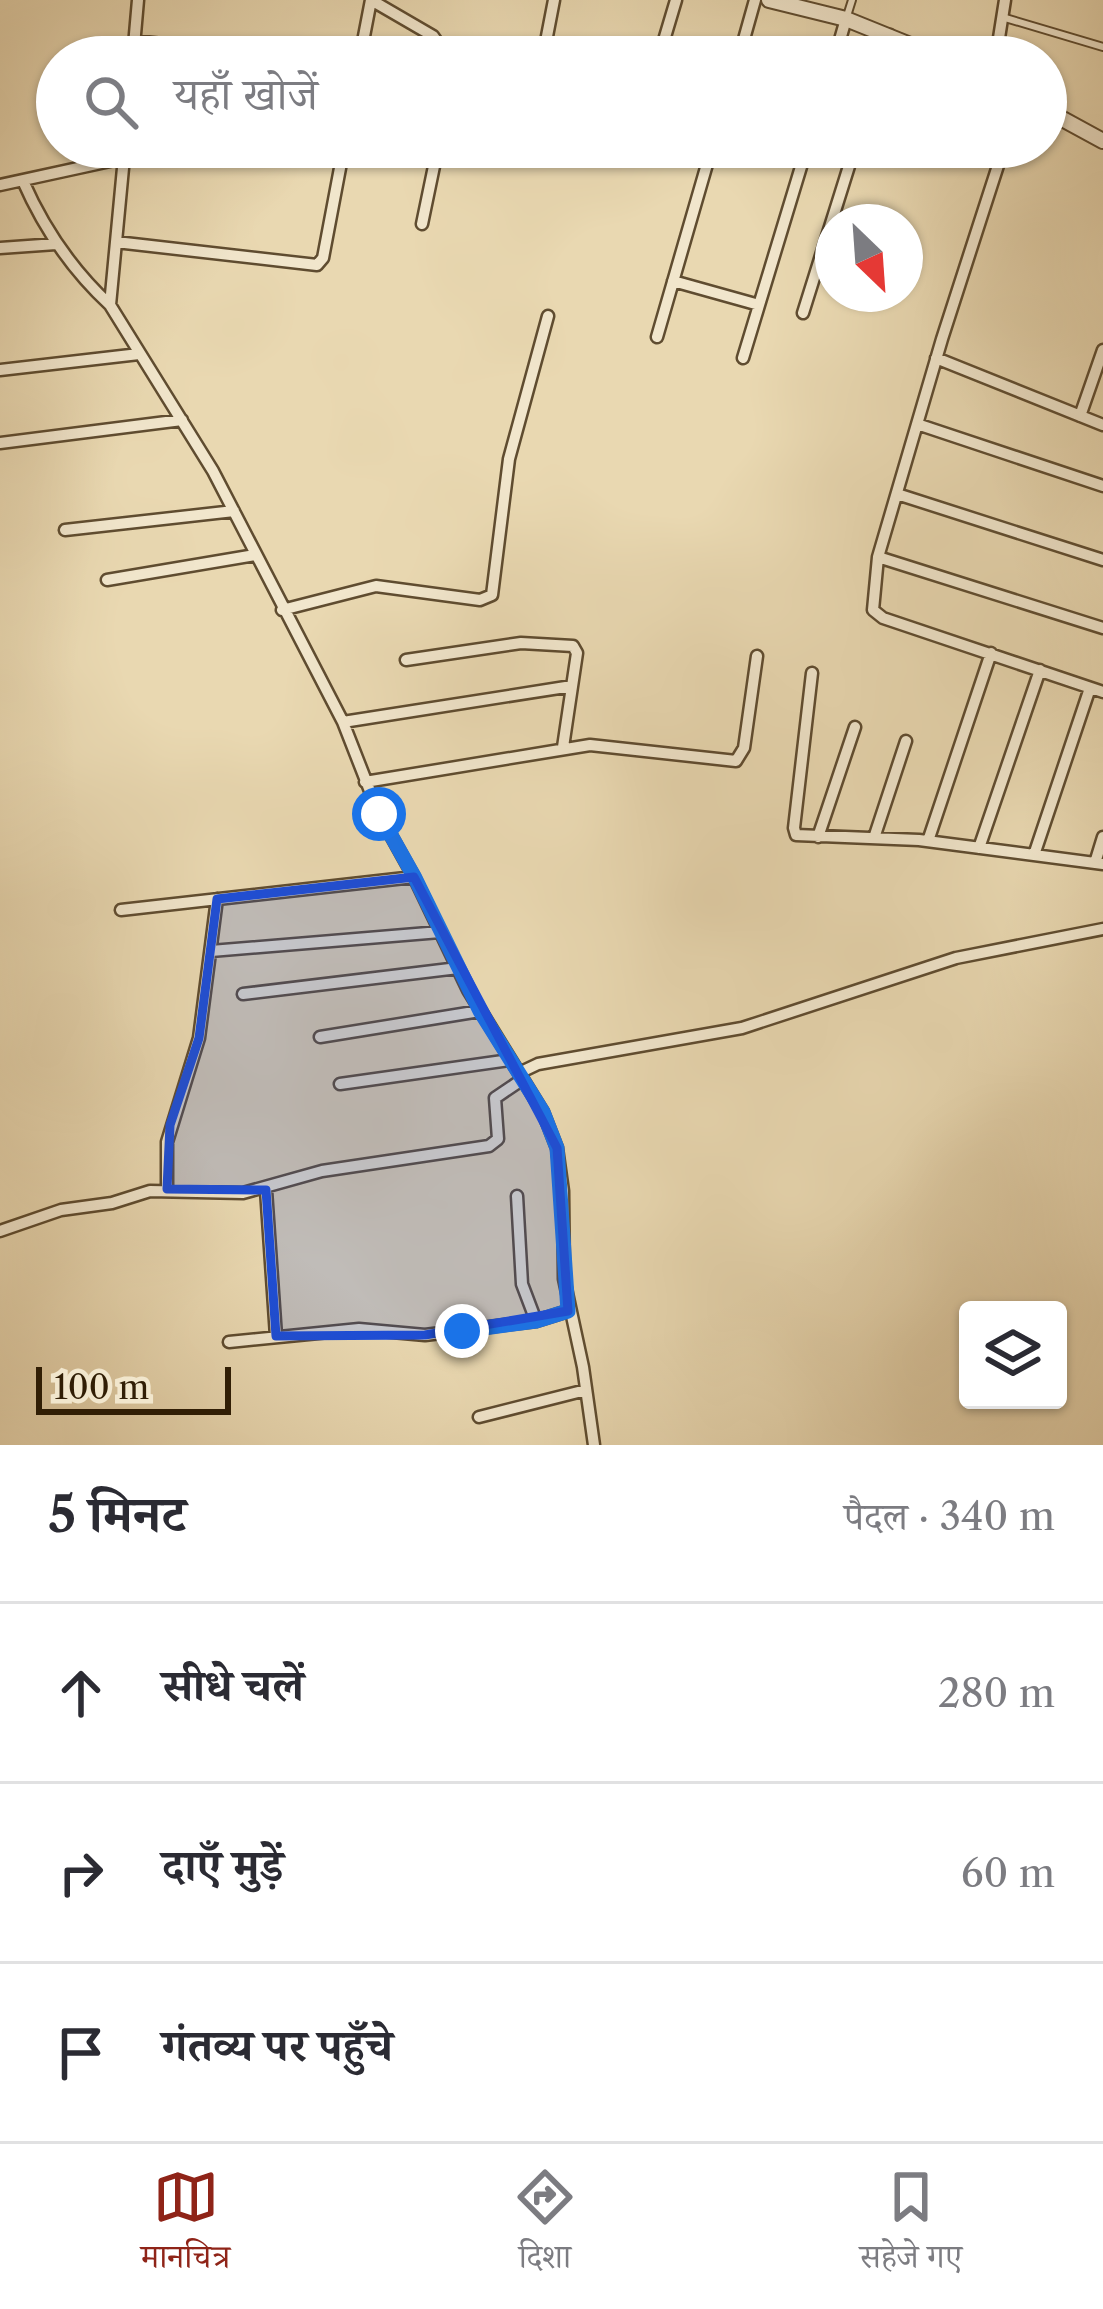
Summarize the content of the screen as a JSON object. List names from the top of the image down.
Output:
{
  "scale_bar": "100 m",
  "north": "bottom right",
  "page": {
    "search": "यहाँ खोजें",
    "scale": "100 m",
    "heading": ["5 मिनट", "पैदल · 340 m"],
    "list": [
      ["सीधे चलें", "280 m"],
      ["दाएँ मुड़ें", "60 m"],
      "गंतव्य पर पहुँचे"
    ],
    "nav": ["मानचित्र", "दिशा", "सहेजे गए"]
  }
}
